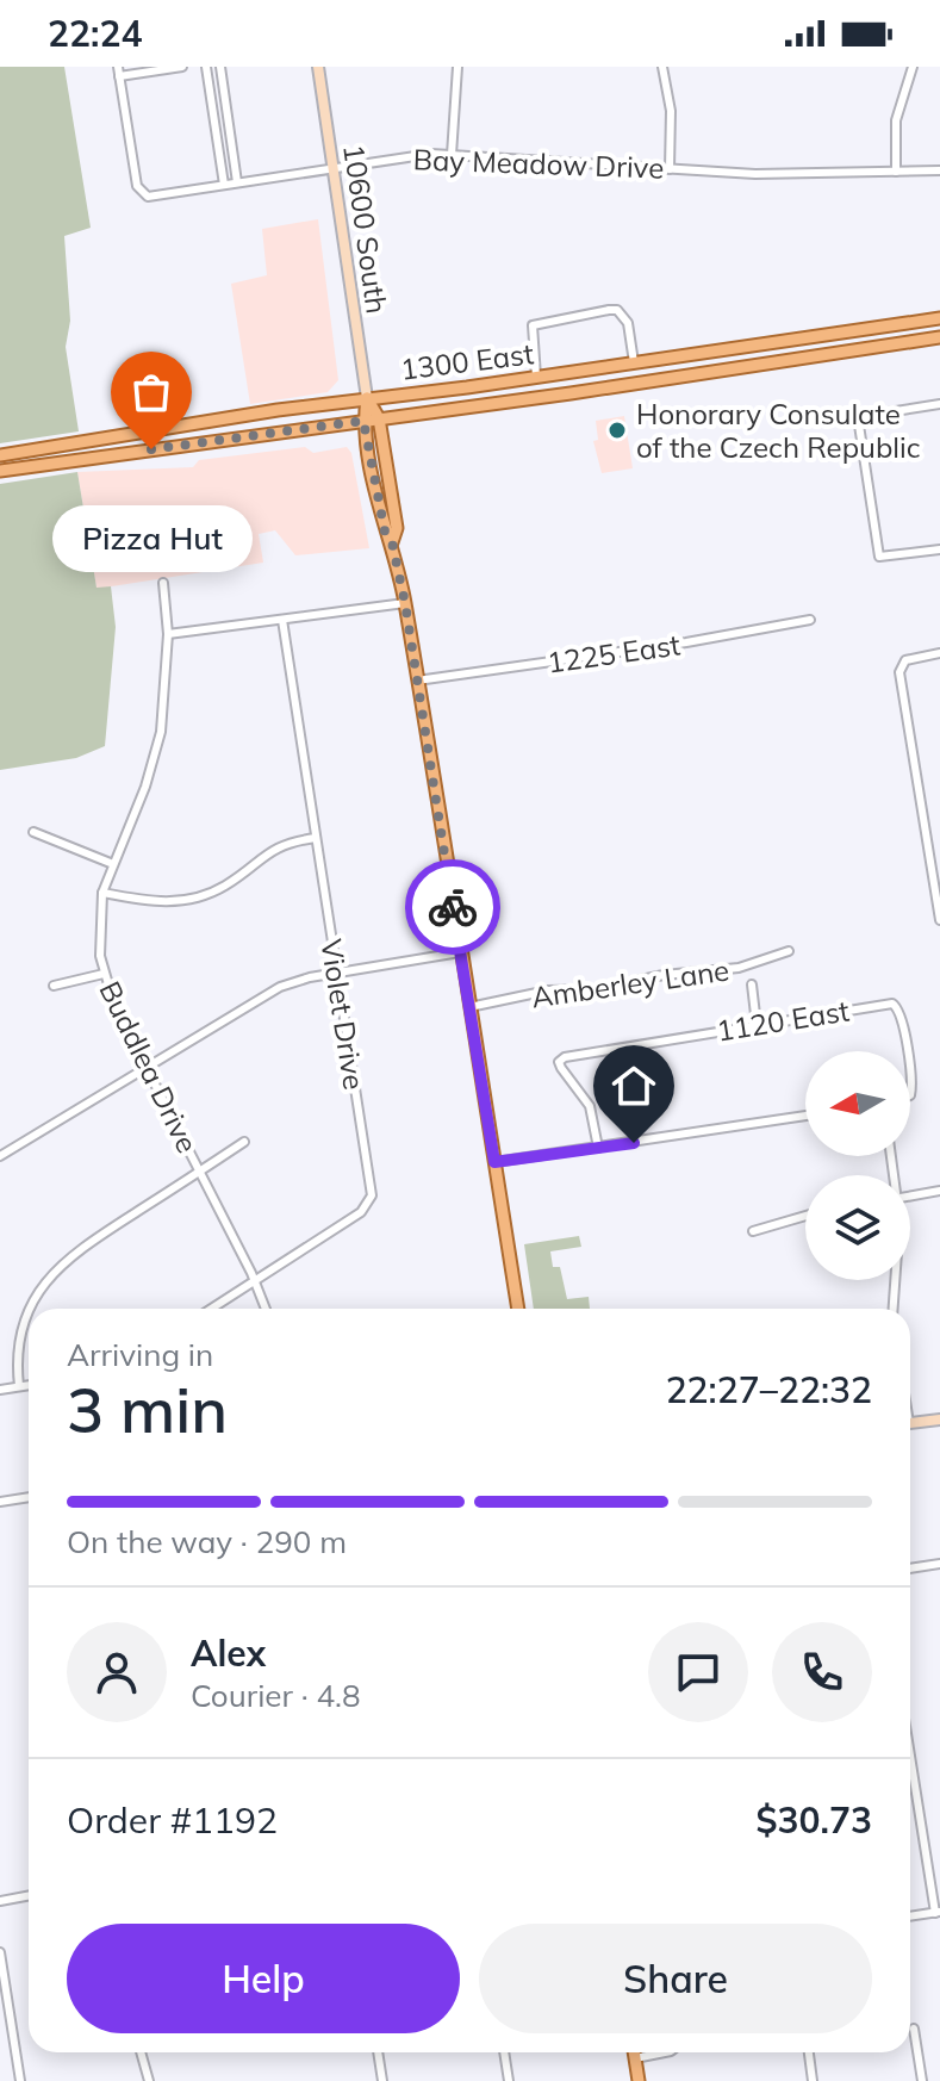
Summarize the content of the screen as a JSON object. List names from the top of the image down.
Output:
{
  "streets": {
    "main road": ["10600 South", "1300 East"],
    "street": [
      "Bay Meadow Drive",
      "1225 East",
      "Amberley Lane",
      "Violet Drive",
      "1120 East",
      "Buddlea Drive"
    ]
  },
  "crossings": [
    ["Bay Meadow Drive", "10600 South"],
    ["10600 South", "1300 East"],
    ["10600 South", "1225 East"],
    ["10600 South", "Amberley Lane"],
    ["Violet Drive", "Buddlea Drive"]
  ],
  "places": ["Honorary Consulate of the Czech Republic", "Pizza Hut"],
  "north": "left",
  "page": {
    "status": "22:24",
    "bubble": "Pizza Hut",
    "heading": ["3 min", "Arriving in", "22:27–22:32"],
    "panel": [
      "Alex",
      "Courier · 4.8",
      "Order #1192",
      "$30.73"
    ],
    "bar": "On the way · 290 m",
    "buttons": ["Help", "Share"]
  }
}
